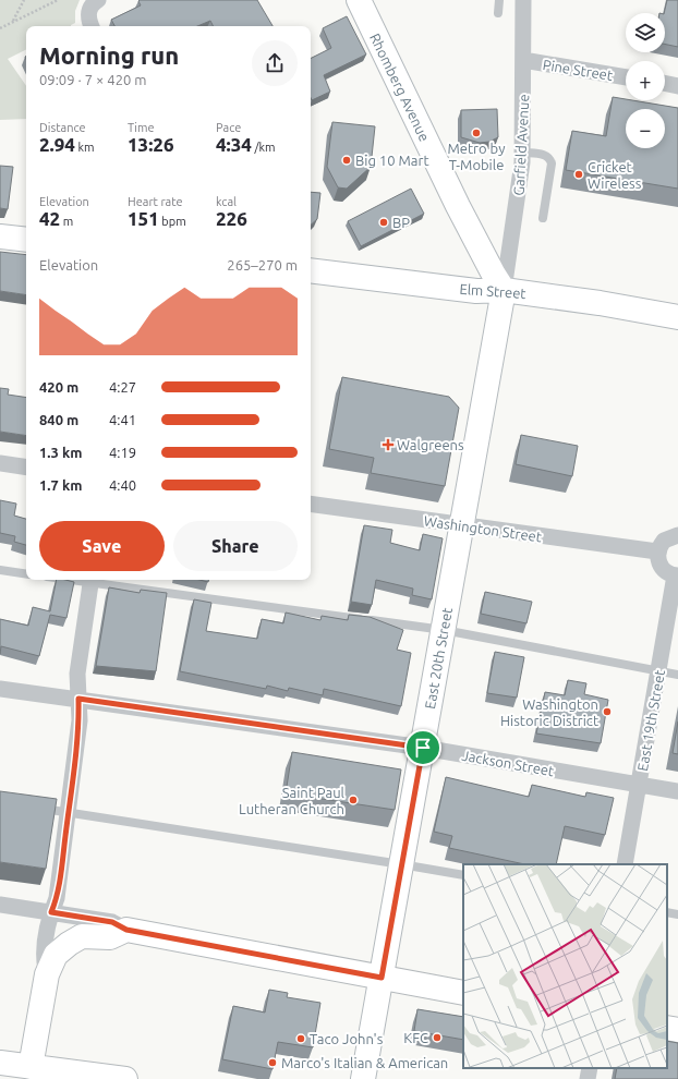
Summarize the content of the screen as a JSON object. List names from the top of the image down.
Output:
{
  "streets": {
    "main road": ["Rhomberg Avenue", "Elm Street", "East 20th Street"],
    "street": [
      "Pine Street",
      "Garfield Avenue",
      "Washington Street",
      "East 19th Street",
      "Jackson Street"
    ]
  },
  "crossings": [
    ["Pine Street", "Garfield Avenue"],
    ["Rhomberg Avenue", "Garfield Avenue"],
    ["Rhomberg Avenue", "Elm Street"],
    ["Rhomberg Avenue", "East 20th Street"],
    ["Garfield Avenue", "Elm Street"],
    ["Garfield Avenue", "East 20th Street"],
    ["Elm Street", "East 20th Street"],
    ["Washington Street", "East 20th Street"],
    ["East 20th Street", "Jackson Street"],
    ["East 19th Street", "Jackson Street"]
  ],
  "places": {
    "other": [
      "Metro by T-Mobile",
      "Big 10 Mart",
      "Cricket Wireless",
      "BP",
      "Washington Historic District",
      "Saint Paul Lutheran Church",
      "KFC",
      "Taco John's",
      "Marco's Italian & American"
    ],
    "health": ["Walgreens"]
  },
  "page": {
    "map_buttons": ["+", "−"],
    "heading": ["Morning run", "09:09 · 7 × 420 m"],
    "stats": [
      ["Distance", "2.94 km"],
      ["Time", "13:26"],
      ["Pace", "4:34 /km"],
      ["Elevation", "42 m"],
      ["Heart rate", "151 bpm"],
      ["kcal", "226"]
    ],
    "chart": ["Elevation", "265–270 m"],
    "list": [
      {
        "name": "420 m",
        "note": "4:27"
      },
      {
        "name": "840 m",
        "note": "4:41"
      },
      {
        "name": "1.3 km",
        "note": "4:19"
      },
      {
        "name": "1.7 km",
        "note": "4:40"
      }
    ],
    "buttons": ["Save", "Share"]
  }
}
